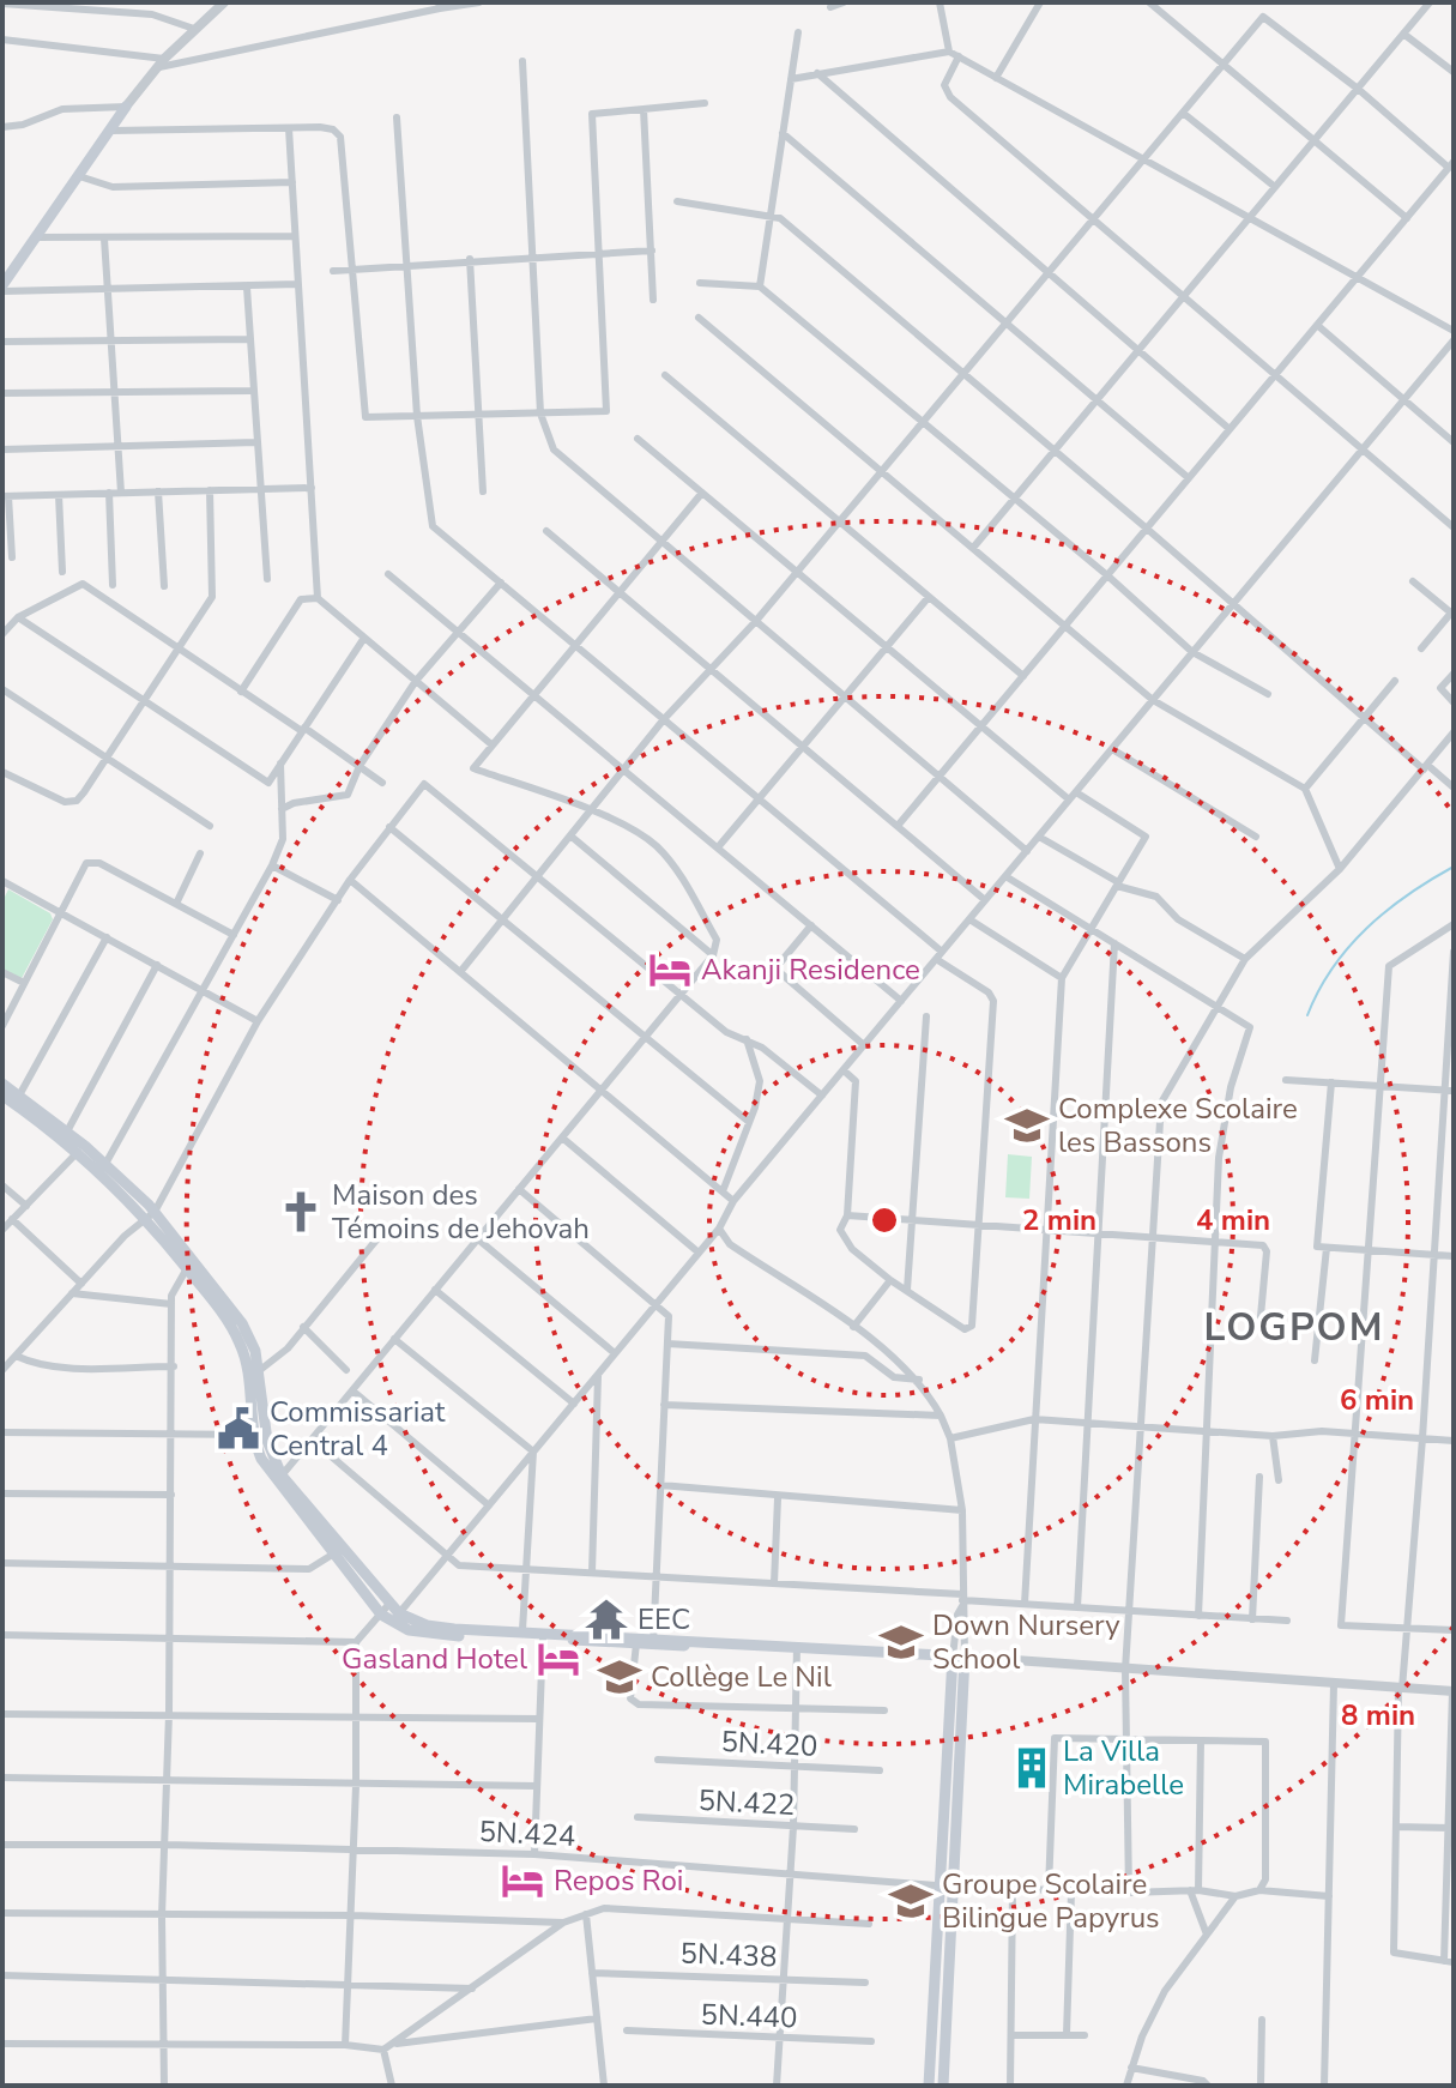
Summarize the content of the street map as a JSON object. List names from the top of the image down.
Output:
{
  "streets": {
    "street": [
      "5N.420",
      "5N.422",
      "5N.424",
      "5N.438",
      "5N.440"
    ]
  },
  "districts": ["LOGPOM"],
  "places": {
    "hotel": ["Akanji Residence", "Gasland Hotel", "Repos Roi"],
    "school or university": [
      "Complexe Scolaire les Bassons",
      "Down Nursery School",
      "Collège Le Nil",
      "Groupe Scolaire Bilingue Papyrus"
    ],
    "church": ["Maison des Témoins de Jehovah"],
    "public building": ["Commissariat Central 4"],
    "temple": ["EEC"],
    "building": ["La Villa Mirabelle"]
  },
  "rings": [
    "2 min",
    "4 min",
    "6 min",
    "8 min"
  ]
}
